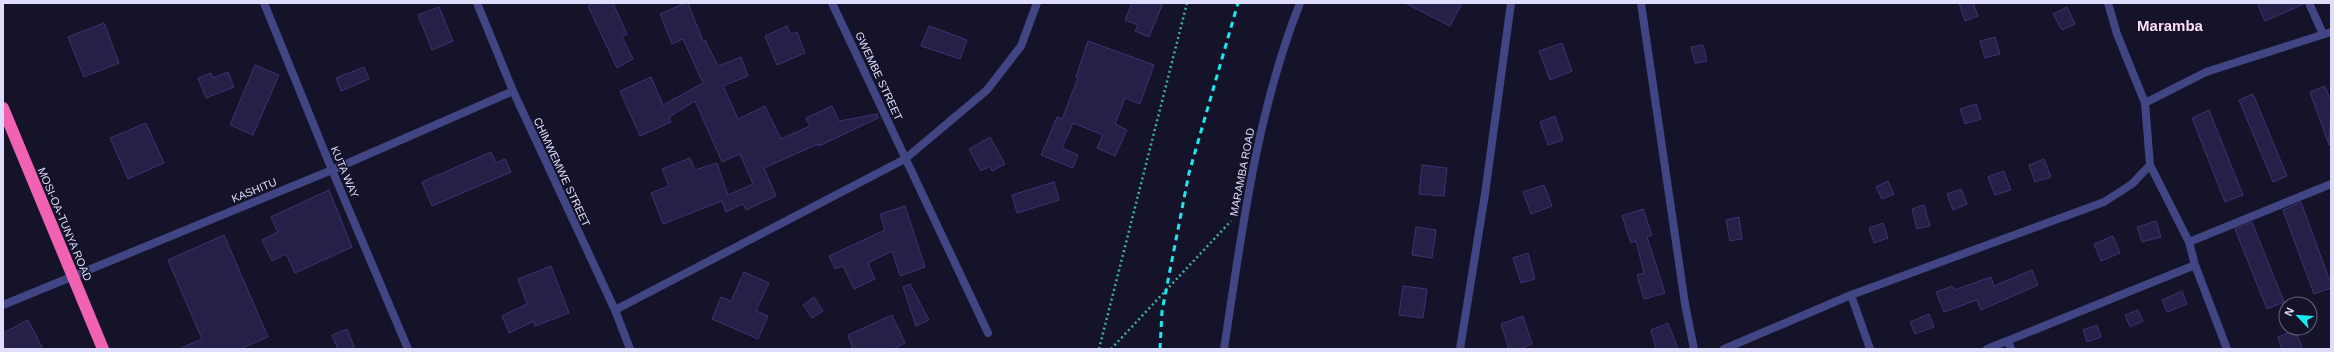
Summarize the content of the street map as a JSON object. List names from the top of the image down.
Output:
{
  "streets": {
    "highway": ["MOSI-OA-TUNYA ROAD"],
    "street": [
      "GWEMBE STREET",
      "KUTA WAY",
      "CHIMWEMWE STREET",
      "MARAMBA ROAD",
      "KASHITU"
    ]
  },
  "crossings": [
    ["KUTA WAY", "KASHITU"],
    ["CHIMWEMWE STREET", "KASHITU"],
    ["KASHITU", "MOSI-OA-TUNYA ROAD"]
  ],
  "districts": ["Maramba"],
  "north": "top left"
}
